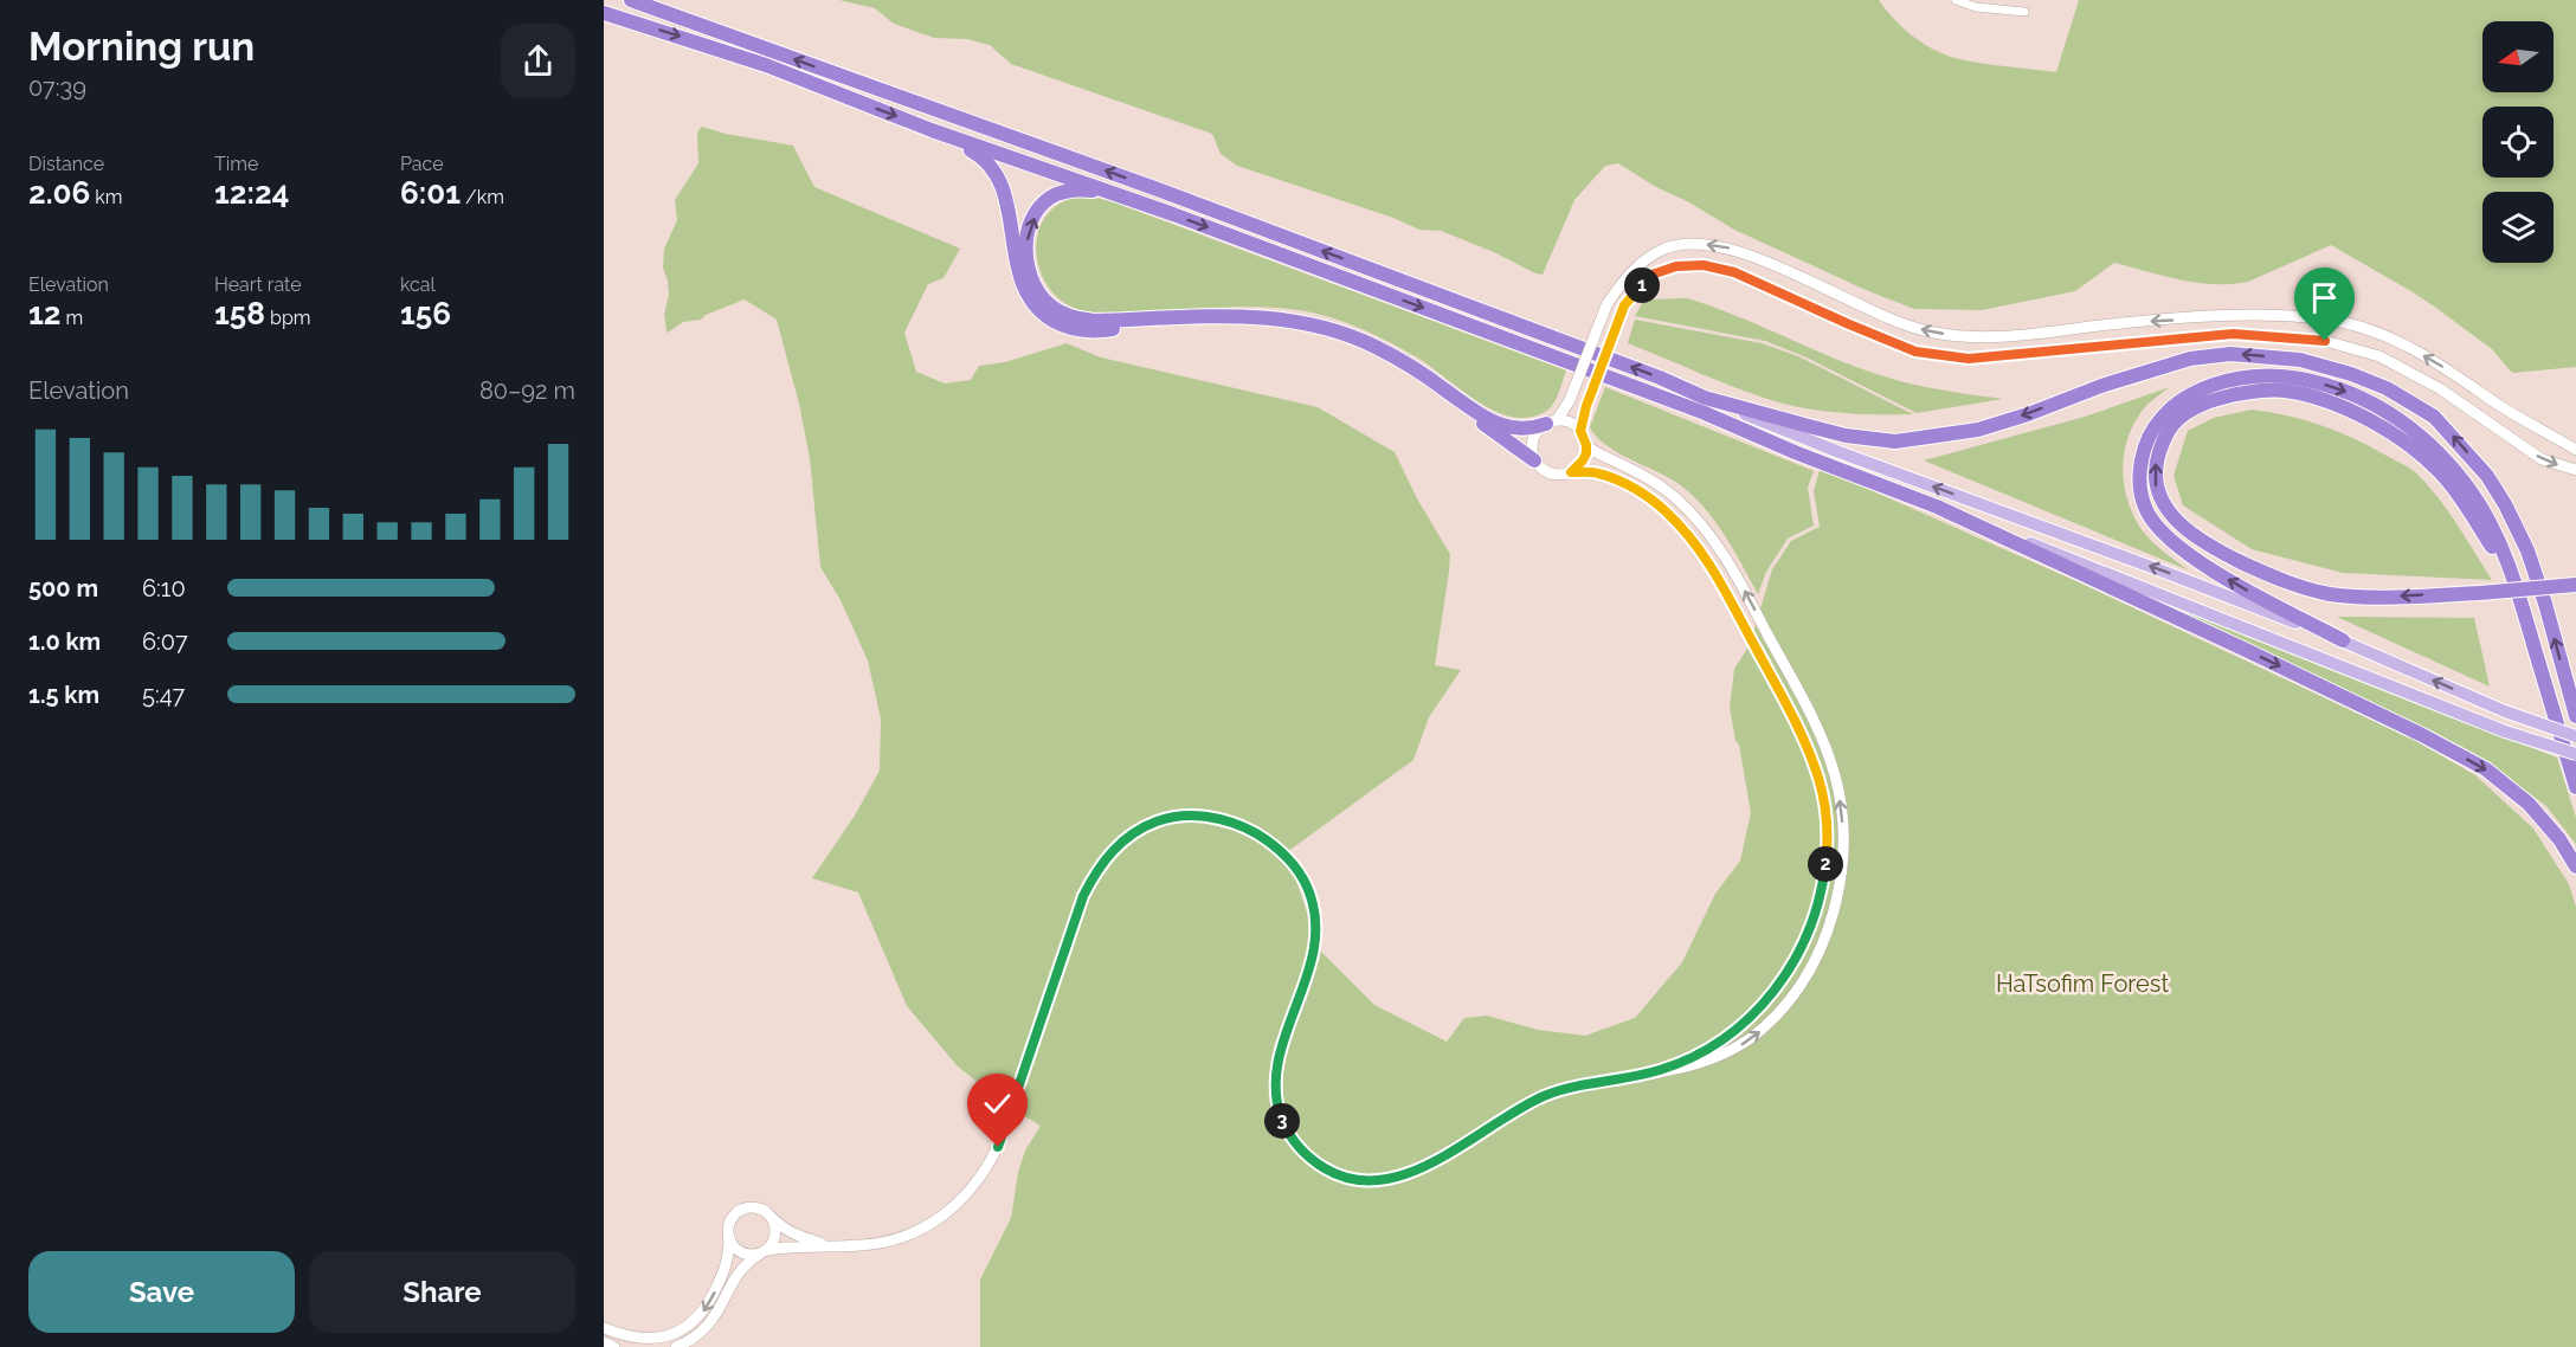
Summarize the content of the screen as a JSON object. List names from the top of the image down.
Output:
{
  "parks": ["HaTsofim Forest"],
  "north": "left",
  "page": {
    "heading": ["Morning run", "07:39"],
    "stats": [
      ["Distance", "2.06 km"],
      ["Time", "12:24"],
      ["Pace", "6:01 /km"],
      ["Elevation", "12 m"],
      ["Heart rate", "158 bpm"],
      ["kcal", "156"]
    ],
    "pins": ["1", "2", "3"],
    "chart": ["Elevation", "80–92 m"],
    "list": [
      {
        "name": "500 m",
        "note": "6:10"
      },
      {
        "name": "1.0 km",
        "note": "6:07"
      },
      {
        "name": "1.5 km",
        "note": "5:47"
      }
    ],
    "buttons": ["Save", "Share"]
  }
}
